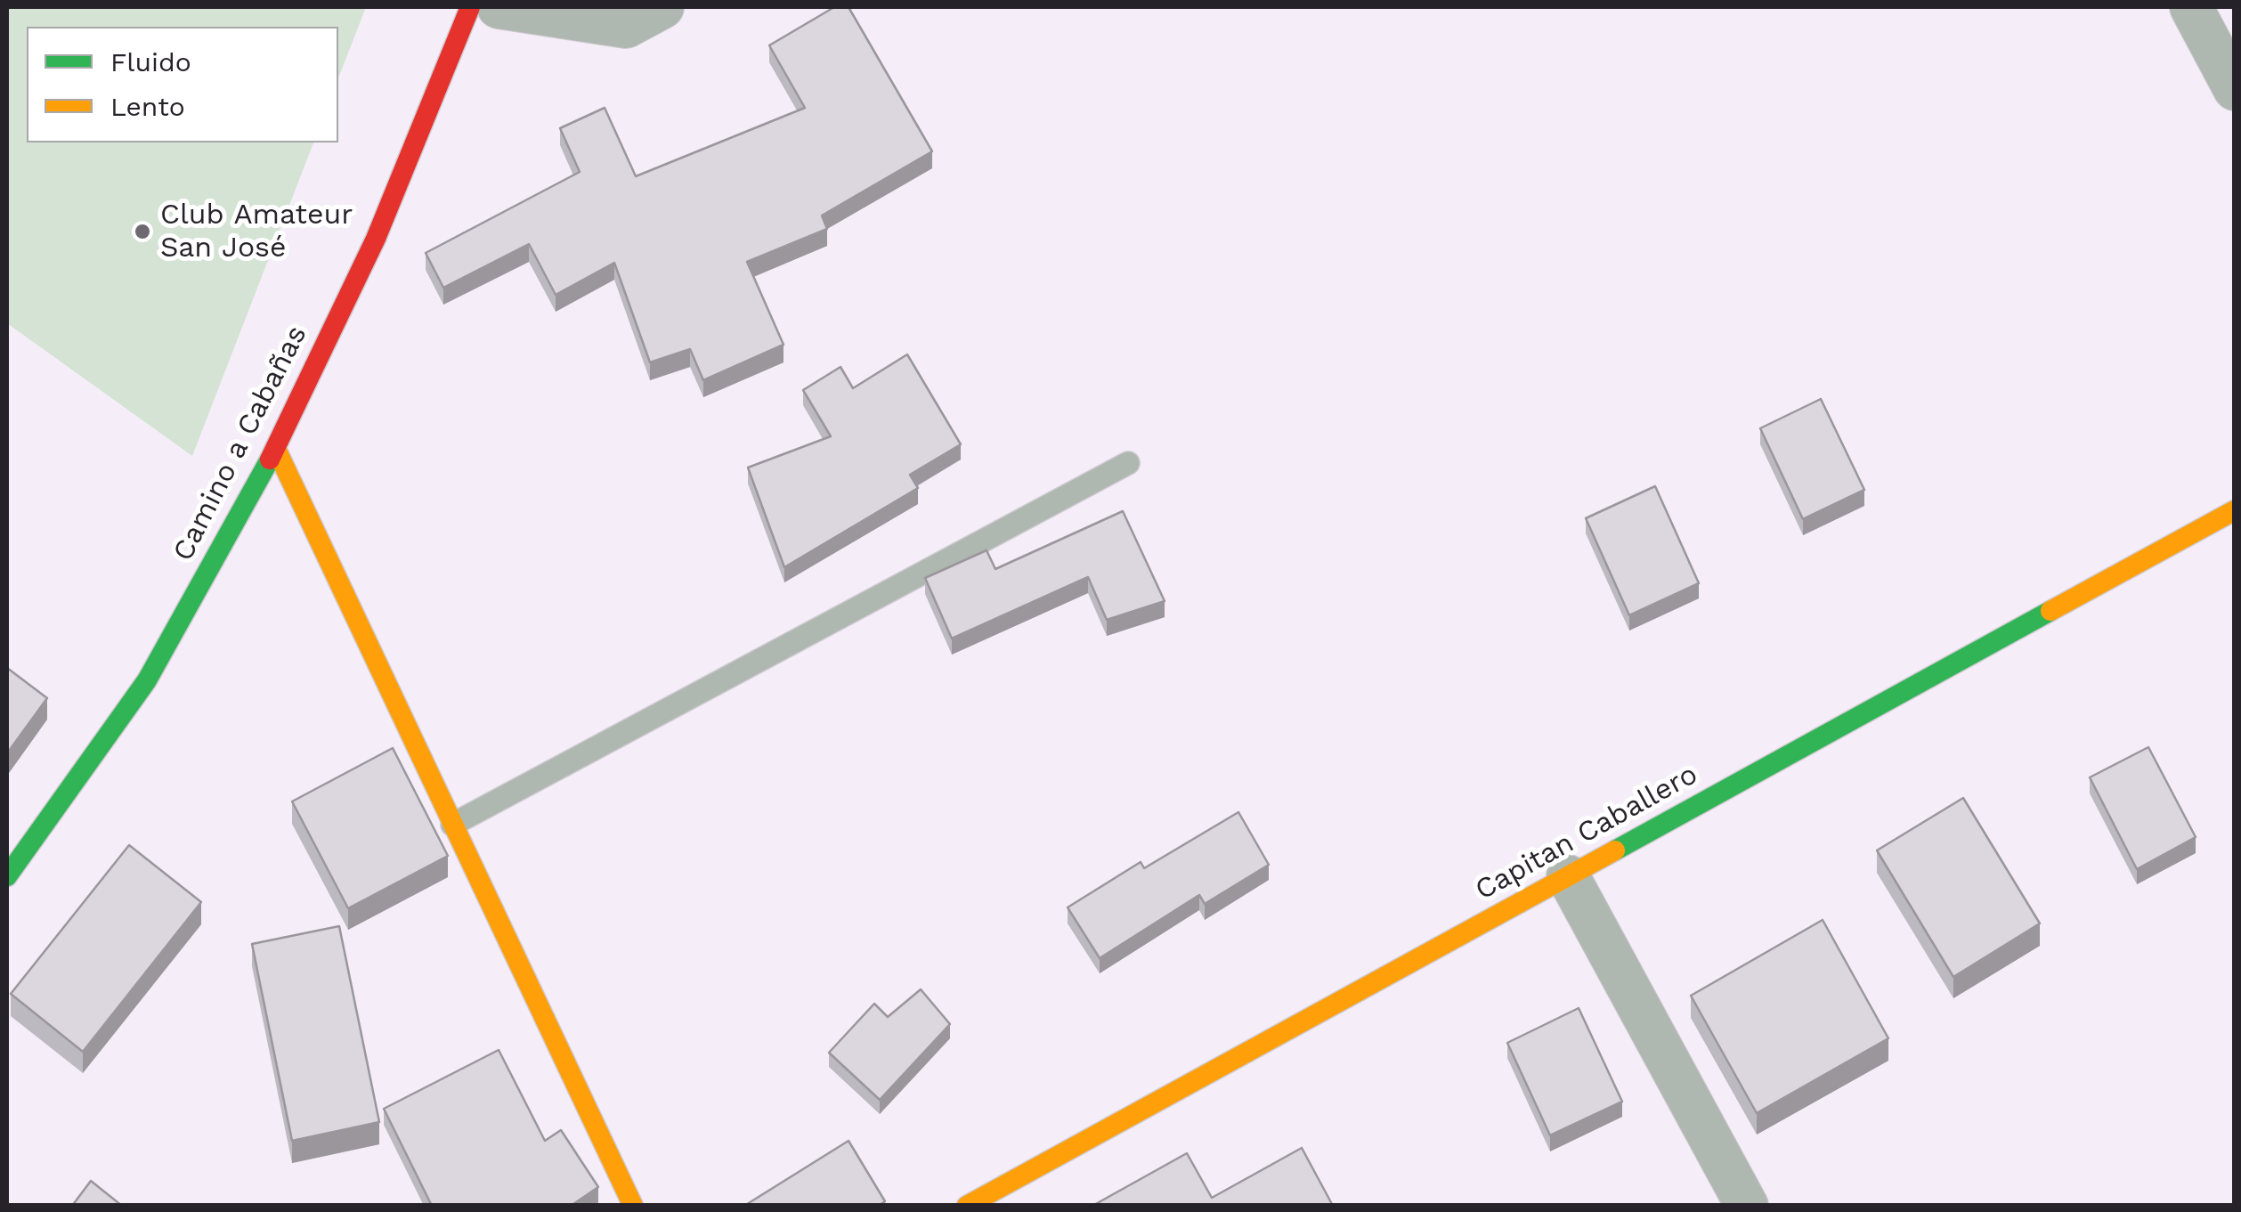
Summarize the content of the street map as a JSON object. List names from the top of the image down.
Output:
{
  "streets": {
    "street": ["Camino a Cabañas", "Capitan Caballero"]
  },
  "places": ["Club Amateur San José"],
  "legend": ["Fluido", "Lento"]
}
